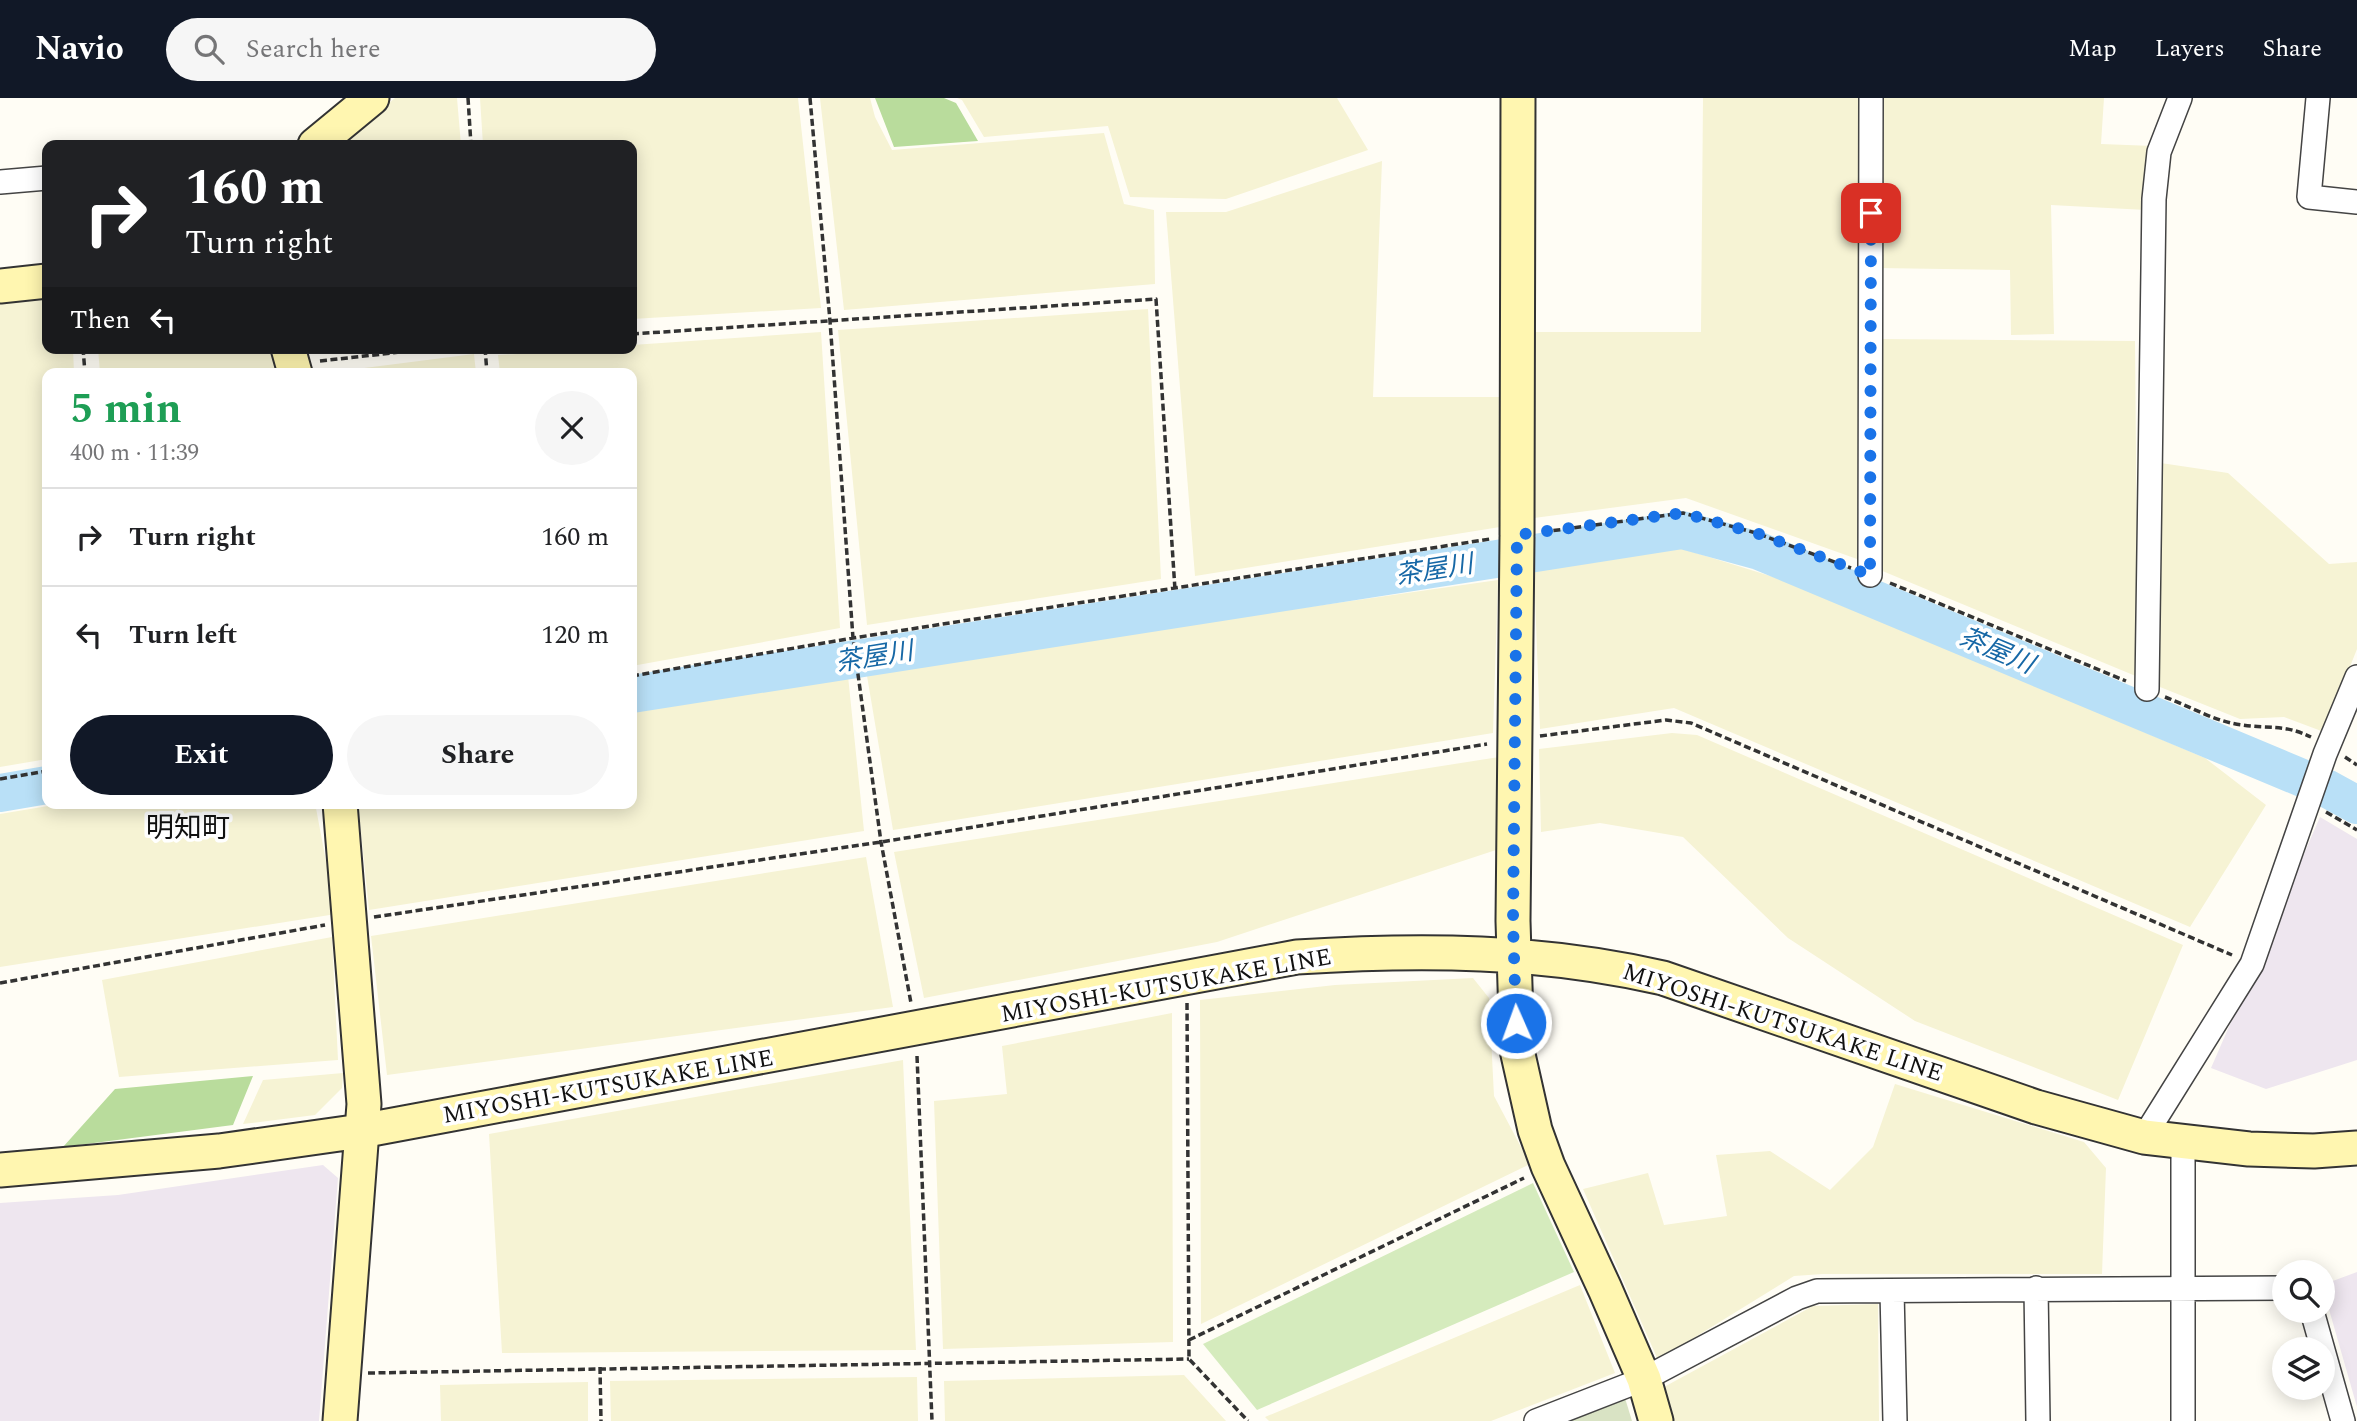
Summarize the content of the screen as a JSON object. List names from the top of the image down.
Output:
{
  "streets": {
    "main road": ["MIYOSHI-KUTSUKAKE LINE"]
  },
  "districts": ["明知町"],
  "water": ["茶屋川"],
  "page": {
    "header": "Navio",
    "search": "Search here",
    "nav": ["Map", "Layers", "Share"],
    "turn": ["160 m", "Turn right"],
    "then": "Then",
    "heading": ["5 min", "400 m · 11:39"],
    "list": [
      {
        "name": "Turn right",
        "value": "160 m"
      },
      {
        "name": "Turn left",
        "value": "120 m"
      }
    ],
    "buttons": ["Exit", "Share"]
  }
}
